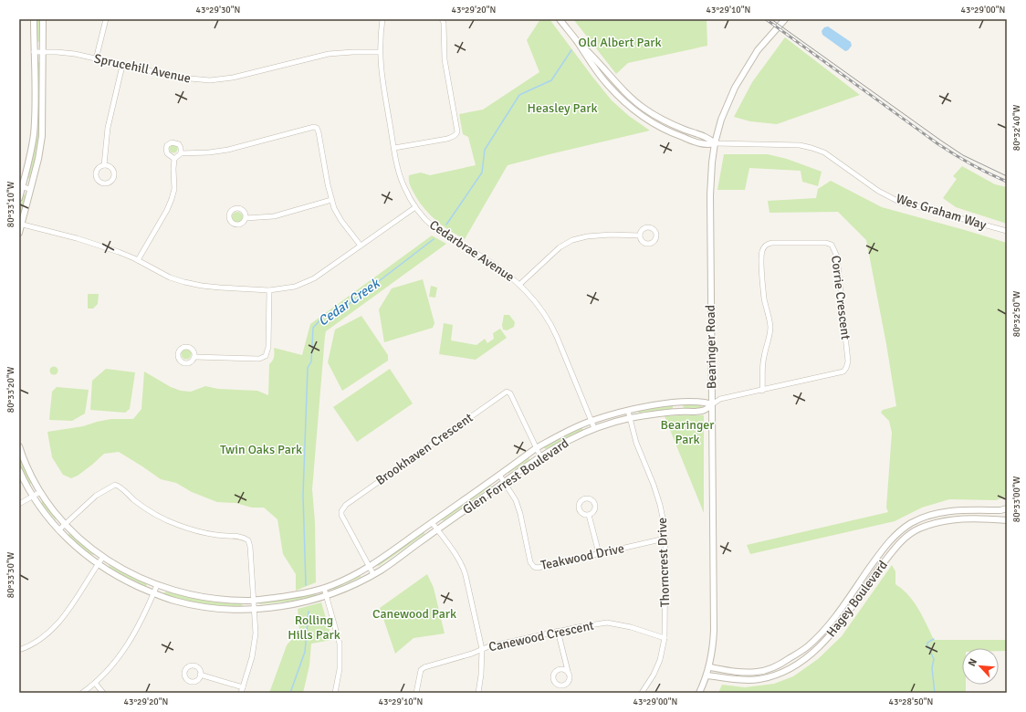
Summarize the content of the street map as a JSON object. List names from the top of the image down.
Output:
{
  "streets": {
    "street": [
      "Sprucehill Avenue",
      "Wes Graham Way",
      "Cedarbrae Avenue",
      "Corrie Crescent",
      "Bearinger Road",
      "Brookhaven Crescent",
      "Glen Forrest Boulevard",
      "Teakwood Drive",
      "Thorncrest Drive",
      "Hagey Boulevard",
      "Canewood Crescent"
    ]
  },
  "crossings": [
    ["Sprucehill Avenue", "Cedarbrae Avenue"],
    ["Wes Graham Way", "Bearinger Road"],
    ["Cedarbrae Avenue", "Glen Forrest Boulevard"],
    ["Corrie Crescent", "Bearinger Road"],
    ["Corrie Crescent", "Glen Forrest Boulevard"],
    ["Bearinger Road", "Glen Forrest Boulevard"],
    ["Bearinger Road", "Hagey Boulevard"],
    ["Brookhaven Crescent", "Glen Forrest Boulevard"],
    ["Glen Forrest Boulevard", "Teakwood Drive"],
    ["Glen Forrest Boulevard", "Thorncrest Drive"],
    ["Teakwood Drive", "Thorncrest Drive"],
    ["Thorncrest Drive", "Canewood Crescent"]
  ],
  "water": ["Cedar Creek"],
  "parks": [
    "Old Albert Park",
    "Heasley Park",
    "Bearinger Park",
    "Twin Oaks Park",
    "Canewood Park",
    "Rolling Hills Park"
  ],
  "north": "top left",
  "coordinates": [
    "43°29'30\"N",
    "43°29'20\"N",
    "43°29'10\"N",
    "43°29'00\"N",
    "80°32'40\"W",
    "80°33'10\"W",
    "80°32'50\"W",
    "80°33'20\"W",
    "80°33'00\"W",
    "80°33'30\"W",
    "43°28'50\"N"
  ]
}
